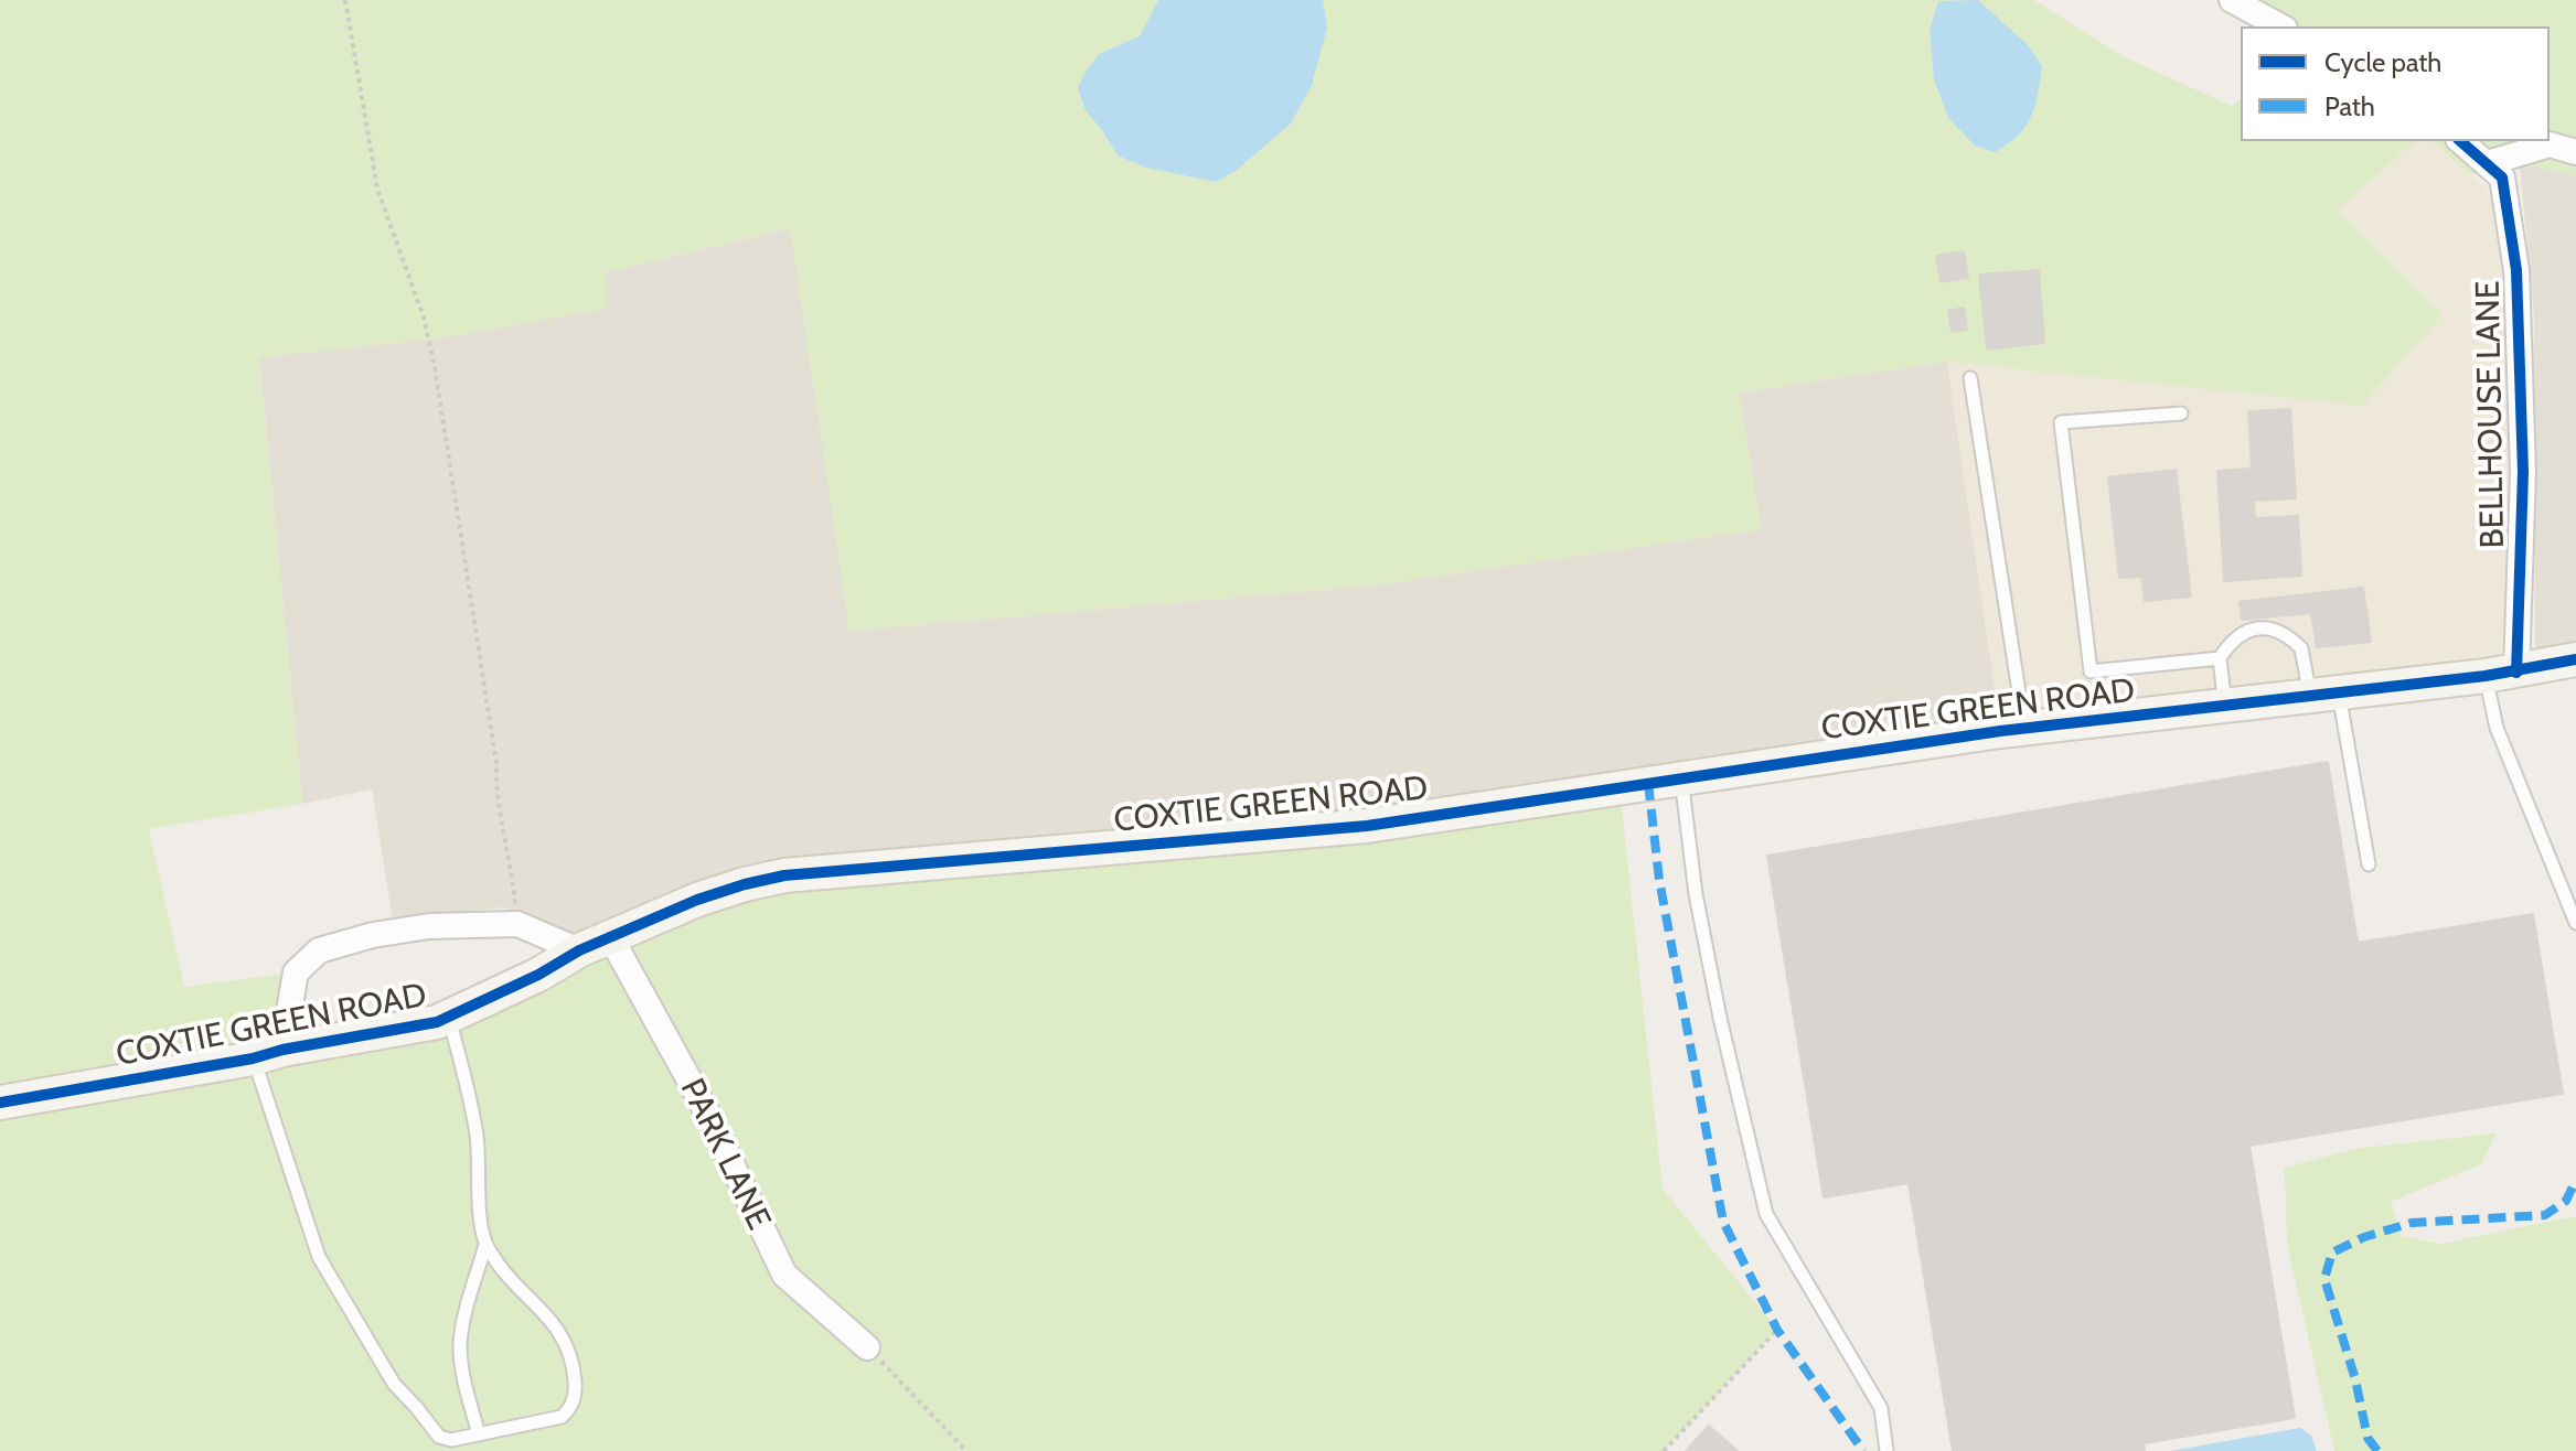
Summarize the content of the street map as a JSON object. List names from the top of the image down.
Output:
{
  "streets": {
    "street": ["BELLHOUSE LANE", "COXTIE GREEN ROAD", "PARK LANE"]
  },
  "crossings": [
    ["BELLHOUSE LANE", "COXTIE GREEN ROAD"],
    ["COXTIE GREEN ROAD", "PARK LANE"]
  ],
  "legend": ["Cycle path", "Path"]
}
